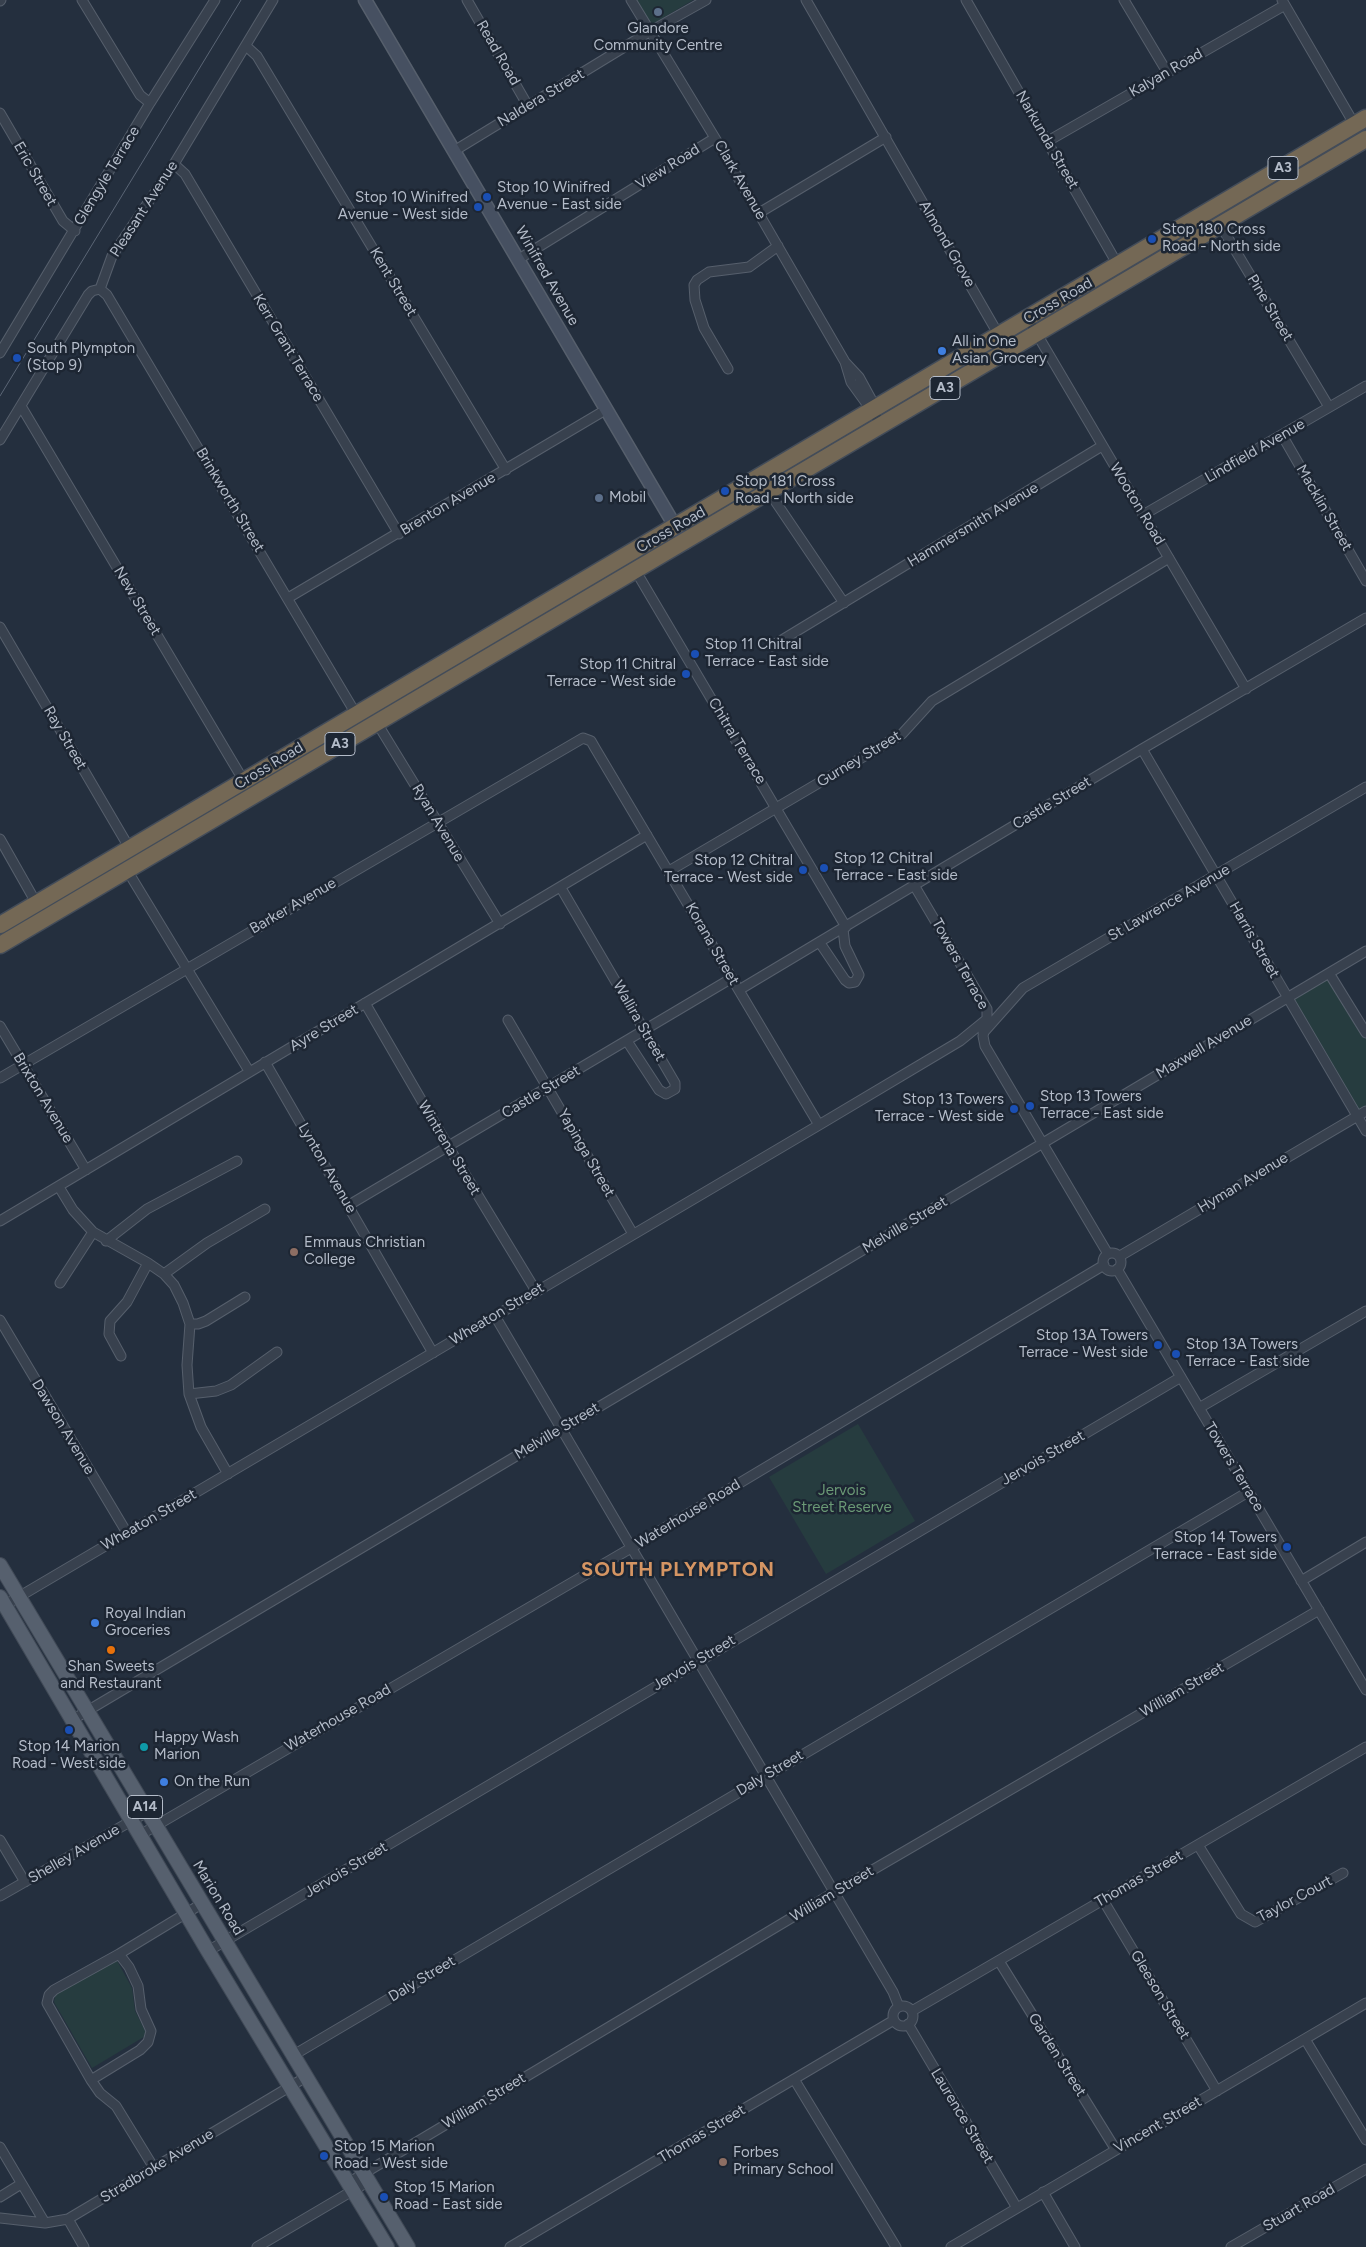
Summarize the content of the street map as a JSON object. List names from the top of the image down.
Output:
{
  "streets": {
    "highway": ["A3", "Cross Road"],
    "main road": ["A14", "Marion Road"],
    "street": [
      "Read Road",
      "Kalyan Road",
      "Naldera Street",
      "Narkunda Street",
      "View Road",
      "Eric Street",
      "Glengyle Terrace",
      "Clark Avenue",
      "Pleasant Avenue",
      "Almond Grove",
      "Winifred Avenue",
      "Kent Street",
      "Pine Street",
      "Kerr Grant Terrace",
      "Lindfield Avenue",
      "Brinkworth Street",
      "Brenton Avenue",
      "Wooton Road",
      "Macklin Street",
      "Hammersmith Avenue",
      "New Street",
      "Ray Street",
      "Chitral Terrace",
      "Gurney Street",
      "Castle Street",
      "Ryan Avenue",
      "St Lawrence Avenue",
      "Barker Avenue",
      "Harris Street",
      "Korana Street",
      "Towers Terrace",
      "Wallira Street",
      "Ayre Street",
      "Maxwell Avenue",
      "Brixton Avenue",
      "Wintrena Street",
      "Yapinga Street",
      "Lynton Avenue",
      "Hyman Avenue",
      "Melville Street",
      "Wheaton Street",
      "Dawson Avenue",
      "Jervois Street",
      "Waterhouse Road",
      "William Street",
      "Daly Street",
      "Shelley Avenue",
      "Thomas Street",
      "Taylor Court",
      "Gleeson Street",
      "Garden Street",
      "Laurence Street",
      "Vincent Street",
      "Stradbroke Avenue",
      "Stuart Road"
    ]
  },
  "crossings": [
    ["Read Road", "Naldera Street"],
    ["Kalyan Road", "Narkunda Street"],
    ["Naldera Street", "Clark Avenue"],
    ["Naldera Street", "Winifred Avenue"],
    ["Narkunda Street", "Cross Road"],
    ["View Road", "Clark Avenue"],
    ["View Road", "Winifred Avenue"],
    ["Eric Street", "Glengyle Terrace"],
    ["Clark Avenue", "Cross Road"],
    ["Pleasant Avenue", "Kent Street"],
    ["Pleasant Avenue", "Kerr Grant Terrace"],
    ["Pleasant Avenue", "Brinkworth Street"],
    ["Pleasant Avenue", "New Street"],
    ["Almond Grove", "Cross Road"],
    ["Winifred Avenue", "Cross Road"],
    ["Winifred Avenue", "Brenton Avenue"],
    ["Kent Street", "Brenton Avenue"],
    ["Cross Road", "Pine Street"],
    ["Cross Road", "Brinkworth Street"],
    ["Cross Road", "Wooton Road"],
    ["Cross Road", "New Street"],
    ["Cross Road", "Ray Street"],
    ["Cross Road", "Chitral Terrace"],
    ["Cross Road", "Ryan Avenue"],
    ["Pine Street", "Lindfield Avenue"],
    ["Kerr Grant Terrace", "Brenton Avenue"],
    ["Lindfield Avenue", "Wooton Road"],
    ["Lindfield Avenue", "Macklin Street"],
    ["Brinkworth Street", "Brenton Avenue"],
    ["Wooton Road", "Hammersmith Avenue"],
    ["Wooton Road", "Gurney Street"],
    ["Wooton Road", "Castle Street"],
    ["Chitral Terrace", "Gurney Street"],
    ["Chitral Terrace", "Castle Street"],
    ["Gurney Street", "Korana Street"],
    ["Castle Street", "Harris Street"],
    ["Castle Street", "Korana Street"],
    ["Castle Street", "Towers Terrace"],
    ["Castle Street", "Wallira Street"],
    ["Castle Street", "Wintrena Street"],
    ["Castle Street", "Yapinga Street"],
    ["Castle Street", "Lynton Avenue"],
    ["Ryan Avenue", "Barker Avenue"],
    ["Ryan Avenue", "Ayre Street"],
    ["St Lawrence Avenue", "Harris Street"],
    ["St Lawrence Avenue", "Towers Terrace"],
    ["Barker Avenue", "Korana Street"],
    ["Barker Avenue", "Brixton Avenue"],
    ["Harris Street", "Maxwell Avenue"],
    ["Harris Street", "Hyman Avenue"],
    ["Korana Street", "Ayre Street"],
    ["Korana Street", "Wheaton Street"],
    ["Towers Terrace", "Maxwell Avenue"],
    ["Towers Terrace", "Hyman Avenue"],
    ["Towers Terrace", "Melville Street"],
    ["Towers Terrace", "Wheaton Street"],
    ["Towers Terrace", "Jervois Street"],
    ["Towers Terrace", "Waterhouse Road"],
    ["Towers Terrace", "William Street"],
    ["Towers Terrace", "Daly Street"],
    ["Wallira Street", "Ayre Street"],
    ["Ayre Street", "Brixton Avenue"],
    ["Ayre Street", "Wintrena Street"],
    ["Ayre Street", "Lynton Avenue"],
    ["Maxwell Avenue", "Melville Street"],
    ["Wintrena Street", "Wheaton Street"],
    ["Yapinga Street", "Wheaton Street"],
    ["Lynton Avenue", "Wheaton Street"],
    ["Hyman Avenue", "Waterhouse Road"],
    ["Melville Street", "A14"],
    ["Melville Street", "Marion Road"],
    ["Wheaton Street", "Dawson Avenue"],
    ["Wheaton Street", "A14"],
    ["Wheaton Street", "Marion Road"],
    ["Jervois Street", "A14"],
    ["Jervois Street", "Marion Road"],
    ["Waterhouse Road", "A14"],
    ["Waterhouse Road", "Marion Road"],
    ["William Street", "A14"],
    ["William Street", "Marion Road"],
    ["Daly Street", "Marion Road"],
    ["A14", "Shelley Avenue"],
    ["A14", "Stradbroke Avenue"],
    ["Shelley Avenue", "Marion Road"],
    ["Thomas Street", "Taylor Court"],
    ["Thomas Street", "Gleeson Street"],
    ["Thomas Street", "Garden Street"],
    ["Thomas Street", "Laurence Street"],
    ["Marion Road", "Stradbroke Avenue"],
    ["Gleeson Street", "Vincent Street"],
    ["Garden Street", "Vincent Street"],
    ["Laurence Street", "Vincent Street"]
  ],
  "districts": ["SOUTH PLYMPTON"],
  "parks": ["Jervois Street Reserve"],
  "places": [
    "Glandore Community Centre",
    "Stop 10 Winifred Avenue - East side",
    "Stop 10 Winifred Avenue - West side",
    "Stop 180 Cross Road - North side",
    "All in One Asian Grocery",
    "South Plympton (Stop 9)",
    "Stop 181 Cross Road - North side",
    "Mobil",
    "Stop 11 Chitral Terrace - East side",
    "Stop 11 Chitral Terrace - West side",
    "Stop 12 Chitral Terrace - East side",
    "Stop 12 Chitral Terrace - West side",
    "Stop 13 Towers Terrace - East side",
    "Stop 13 Towers Terrace - West side",
    "Emmaus Christian College",
    "Stop 13A Towers Terrace - West side",
    "Stop 13A Towers Terrace - East side",
    "Stop 14 Towers Terrace - East side",
    "Royal Indian Groceries",
    "Shan Sweets and Restaurant",
    "Stop 14 Marion Road - West side",
    "Happy Wash Marion",
    "On the Run",
    "Stop 15 Marion Road - West side",
    "Forbes Primary School",
    "Stop 15 Marion Road - East side"
  ]
}
